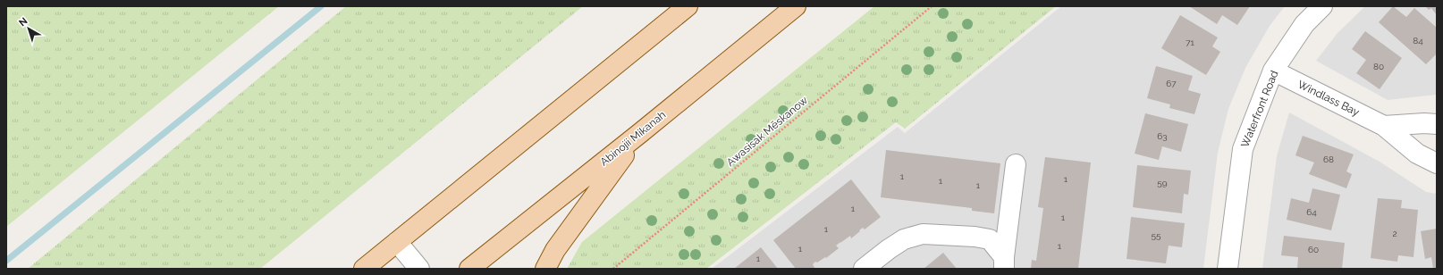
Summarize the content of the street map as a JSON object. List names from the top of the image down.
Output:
{
  "streets": {
    "main road": ["Abinojii Mikanah"],
    "street": ["Windlass Bay", "Waterfront Road"],
    "path": ["Awasisak Mēskanow"]
  },
  "crossings": [
    ["Windlass Bay", "Waterfront Road"]
  ],
  "house_numbers": [
    "84",
    "71",
    "80",
    "67",
    "63",
    "68",
    "1",
    "1",
    "1",
    "59",
    "1",
    "1",
    "64",
    "1",
    "1",
    "2",
    "55",
    "1",
    "1",
    "60",
    "1"
  ],
  "north": "top left"
}
